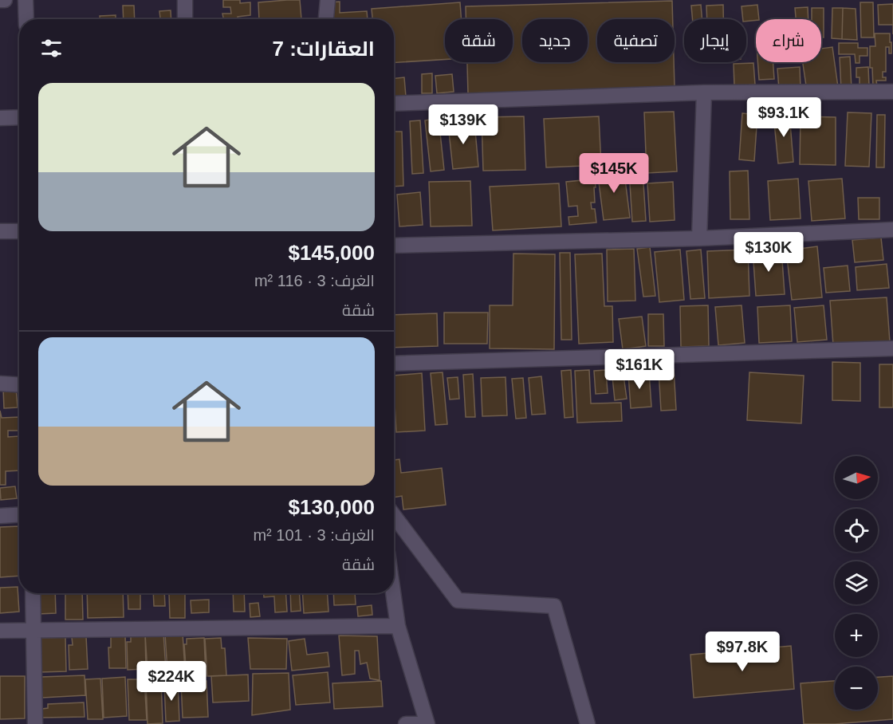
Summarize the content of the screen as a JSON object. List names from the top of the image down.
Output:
{
  "north": "right",
  "page": {
    "chip": [
      "شراء",
      "إيجار",
      "تصفية",
      "جديد",
      "شقة"
    ],
    "heading": "العقارات: 7",
    "list": [
      {
        "name": "$145,000",
        "note": "الغرف: 3 · 116 m² · شقة"
      },
      {
        "name": "$130,000",
        "note": "الغرف: 3 · 101 m² · شقة"
      }
    ],
    "price": [
      "$93.1K",
      "$139K",
      "$145K",
      "$130K",
      "$161K",
      "$97.8K",
      "$224K"
    ],
    "map_buttons": ["+", "−"]
  }
}
